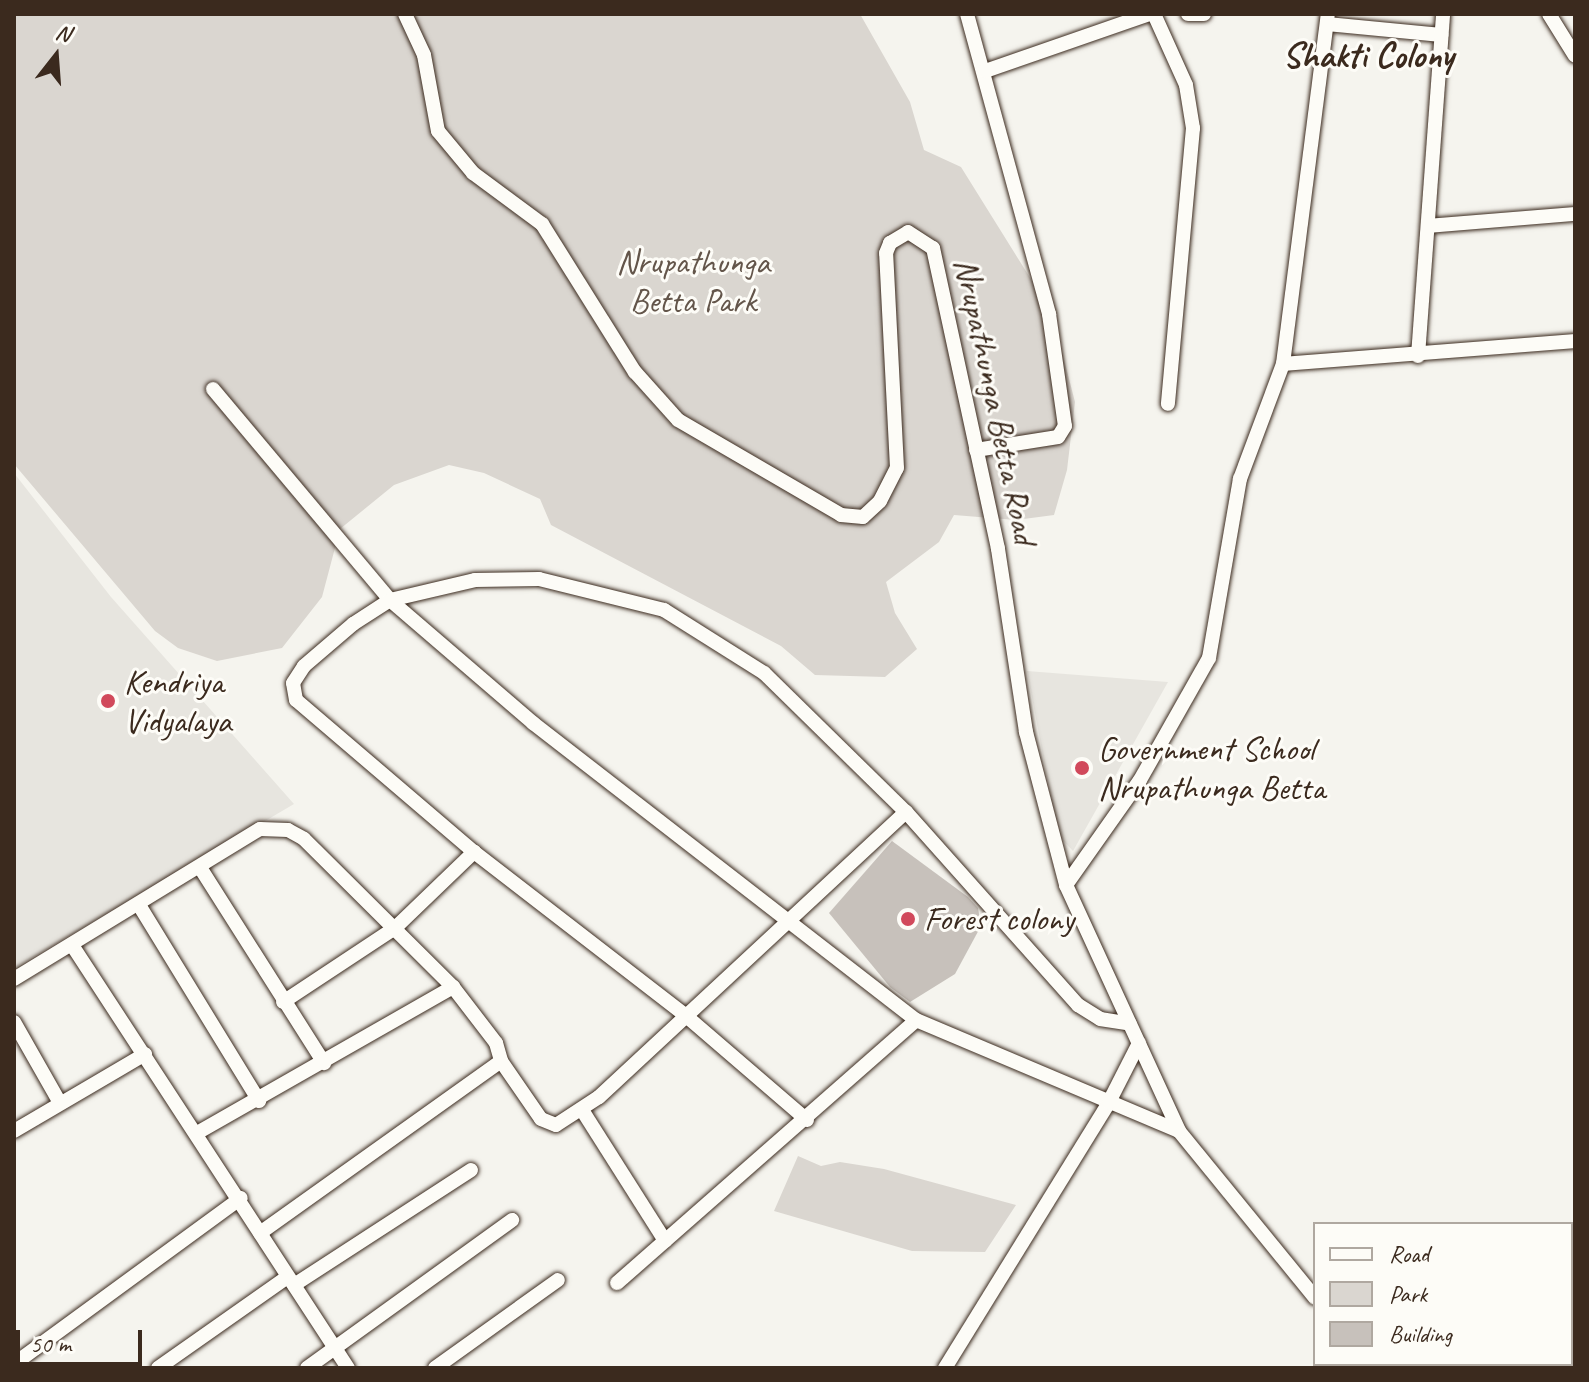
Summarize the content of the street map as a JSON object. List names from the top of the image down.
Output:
{
  "streets": {
    "street": ["Nrupathunga Betta Road"]
  },
  "districts": ["Shakti Colony"],
  "parks": ["Nrupathunga Betta Park"],
  "places": ["Kendriya Vidyalaya", "Government School Nrupathunga Betta", "Forest colony"],
  "legend": ["Road", "Park", "Building"],
  "scale_bar": "50 m",
  "north": "top"
}
